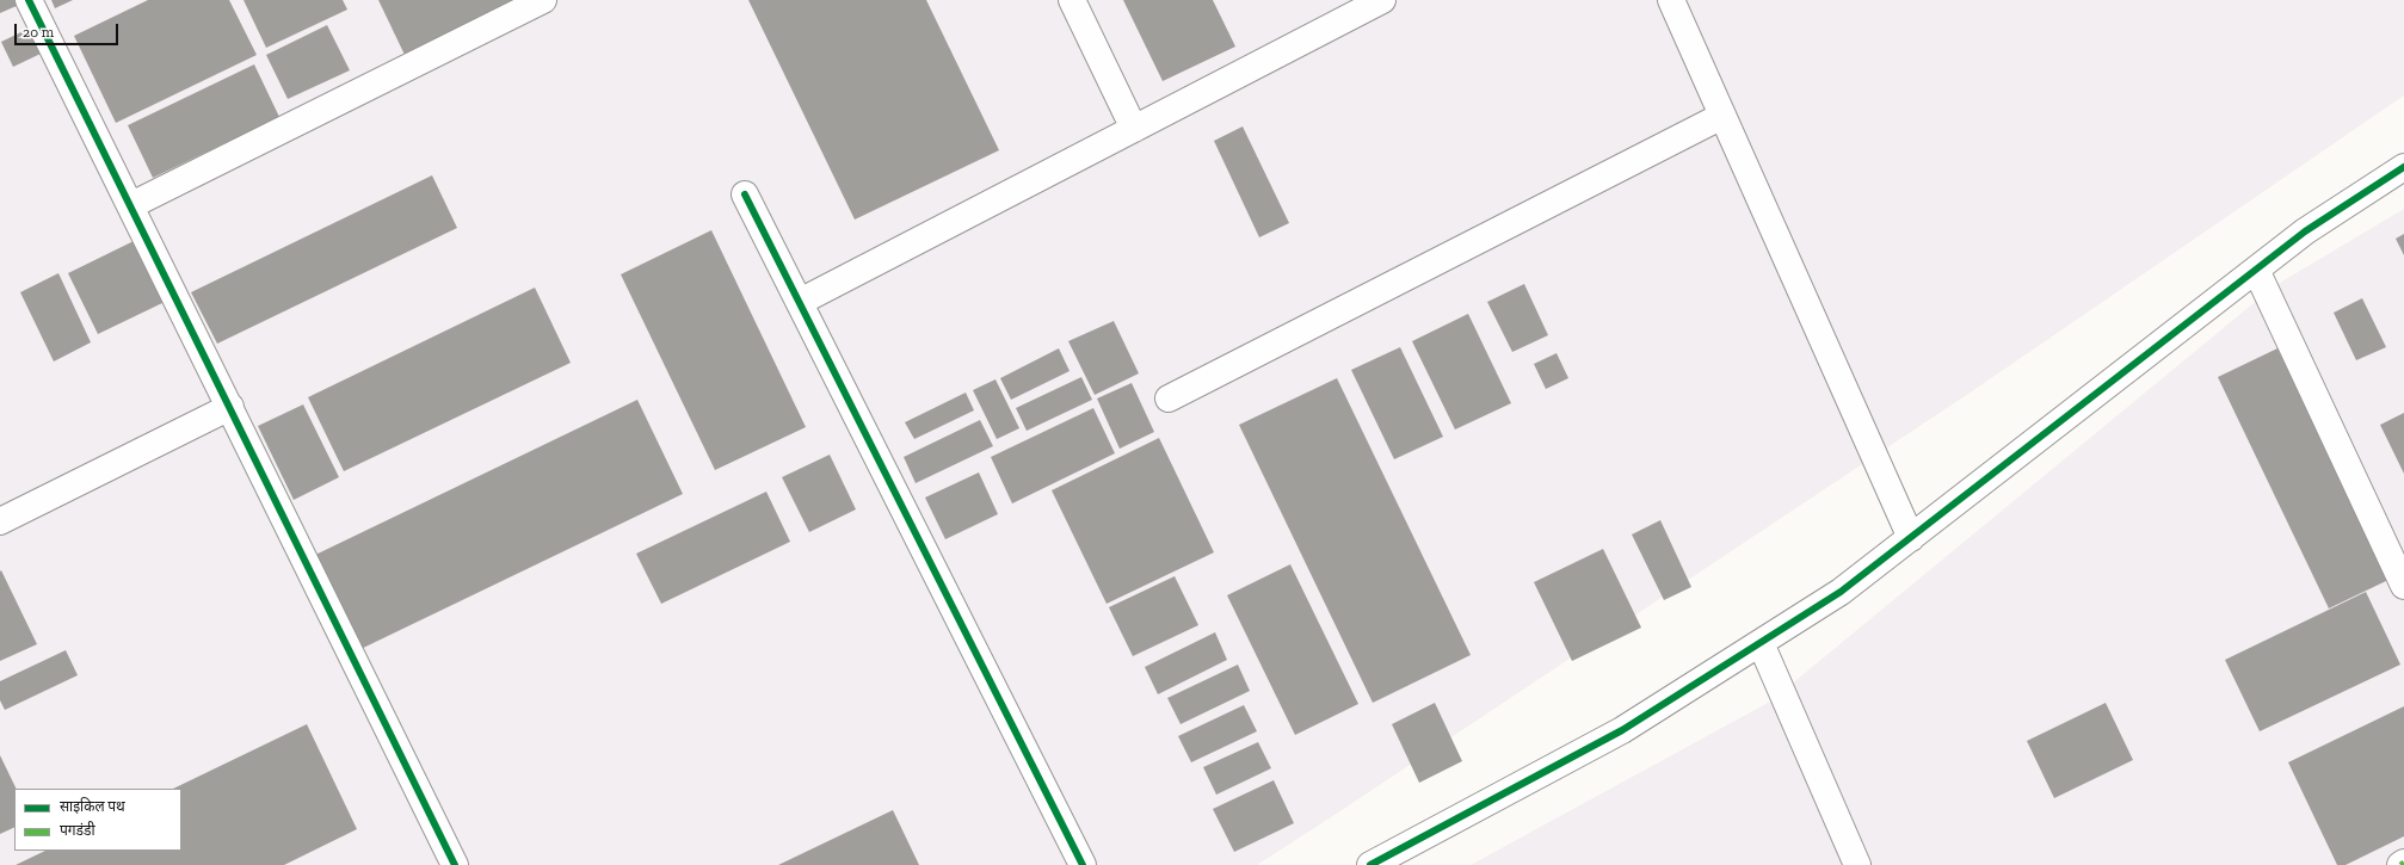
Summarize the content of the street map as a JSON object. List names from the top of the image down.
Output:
{
  "legend": ["साइकिल पथ", "पगडंडी"],
  "scale_bar": "20 m"
}
